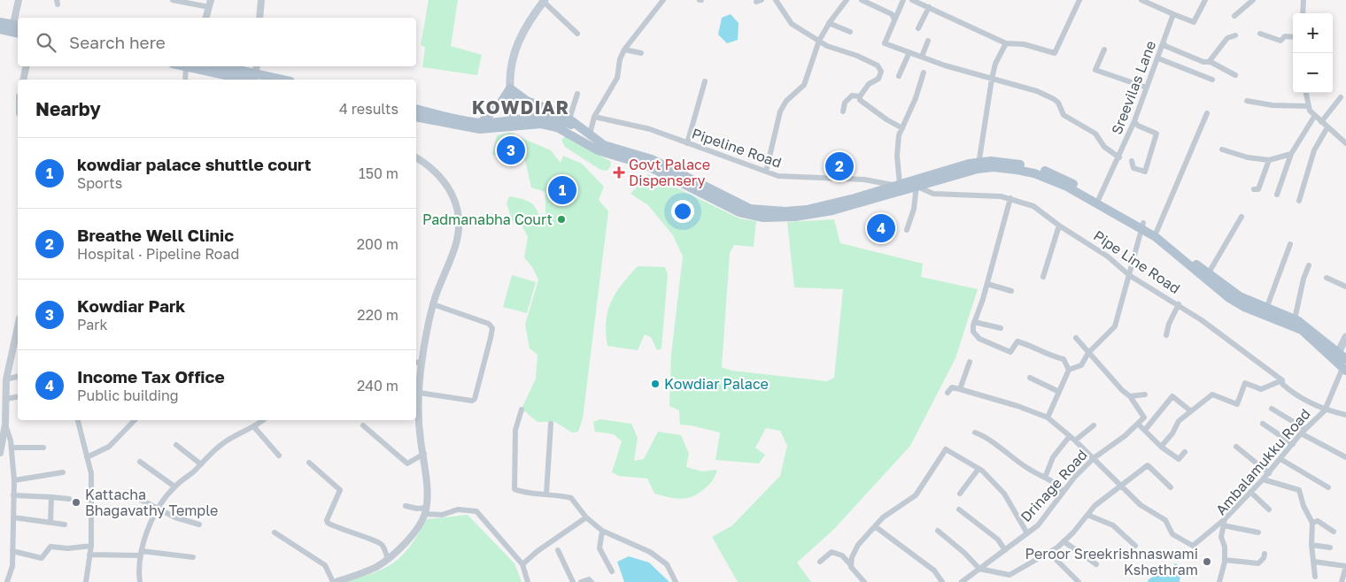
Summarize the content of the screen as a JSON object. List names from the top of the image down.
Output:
{
  "streets": {
    "street": [
      "Sreevilas Lane",
      "Pipeline Road",
      "Pipe Line Road",
      "Ambalamukku Road",
      "Drinage Road"
    ]
  },
  "crossings": [
    ["Pipe Line Road", "Ambalamukku Road"]
  ],
  "districts": ["KOWDIAR"],
  "places": {
    "health": ["Govt Palace Dispensery"],
    "other": [
      "Padmanabha Court",
      "Kowdiar Palace",
      "Kattacha Bhagavathy Temple",
      "Peroor Sreekrishnaswami Kshethram"
    ]
  },
  "page": {
    "map_buttons": ["+", "−"],
    "search": "Search here",
    "heading": ["Nearby", "4 results"],
    "pins": [
      "3",
      "2",
      "1",
      "4"
    ],
    "list": [
      {
        "mark": "1",
        "name": "kowdiar palace shuttle court",
        "note": "Sports",
        "value": "150 m"
      },
      {
        "mark": "2",
        "name": "Breathe Well Clinic",
        "note": "Hospital · Pipeline Road",
        "value": "200 m"
      },
      {
        "mark": "3",
        "name": "Kowdiar Park",
        "note": "Park",
        "value": "220 m"
      },
      {
        "mark": "4",
        "name": "Income Tax Office",
        "note": "Public building",
        "value": "240 m"
      }
    ]
  }
}
